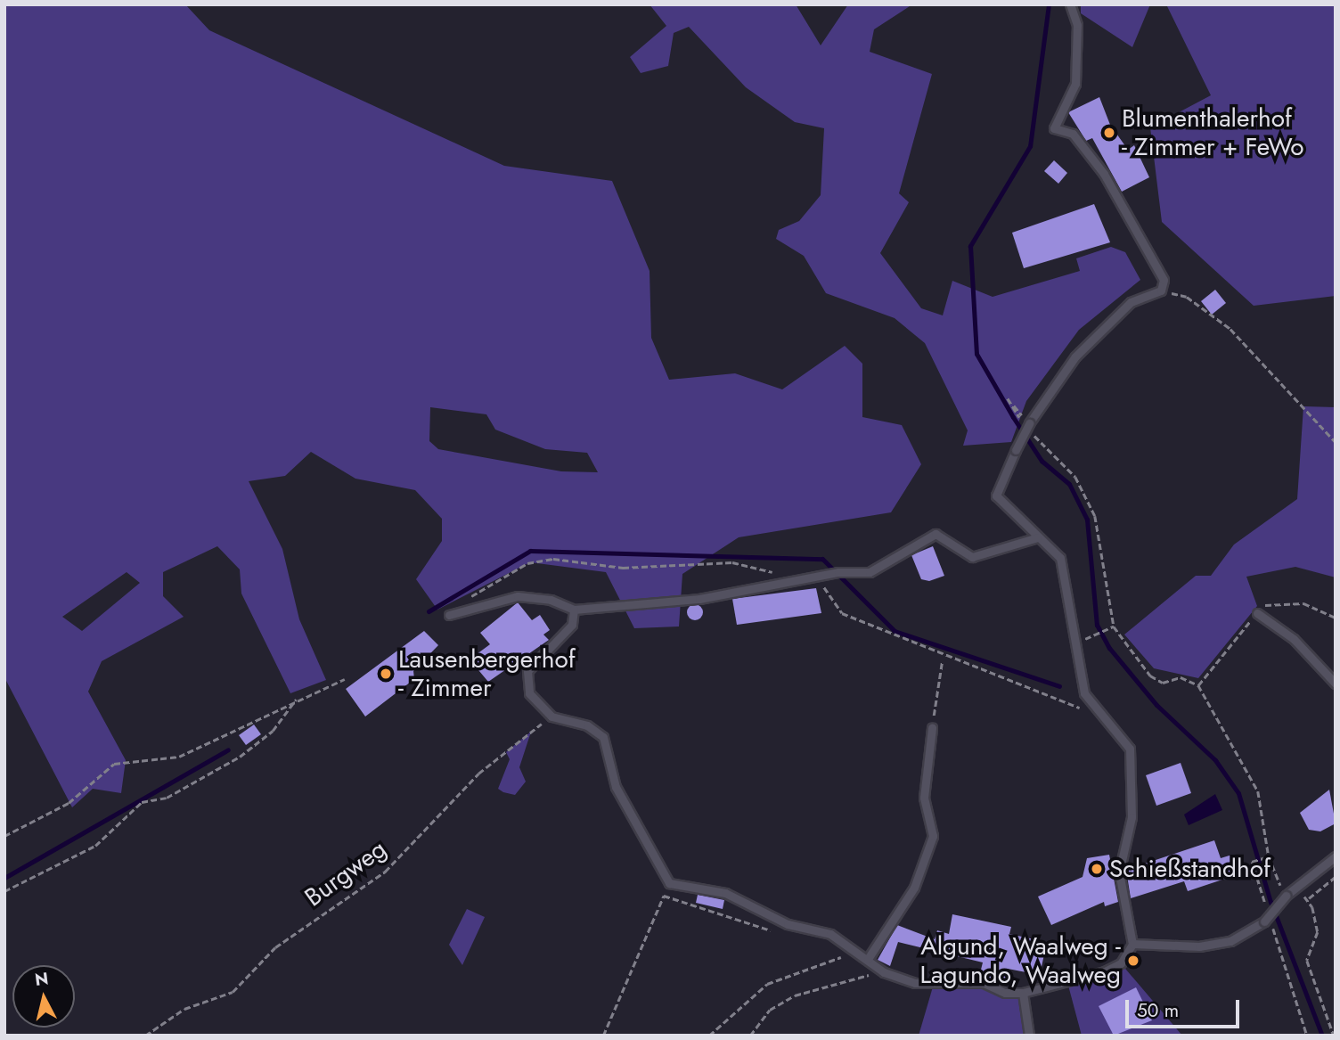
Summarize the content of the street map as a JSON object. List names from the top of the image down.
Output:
{
  "streets": {
    "path": ["Burgweg"]
  },
  "places": [
    "Blumenthalerhof - Zimmer + FeWo",
    "Lausenbergerhof - Zimmer",
    "Schießstandhof",
    "Algund, Waalweg - Lagundo, Waalweg"
  ],
  "scale_bar": "50 m",
  "north": "top"
}
